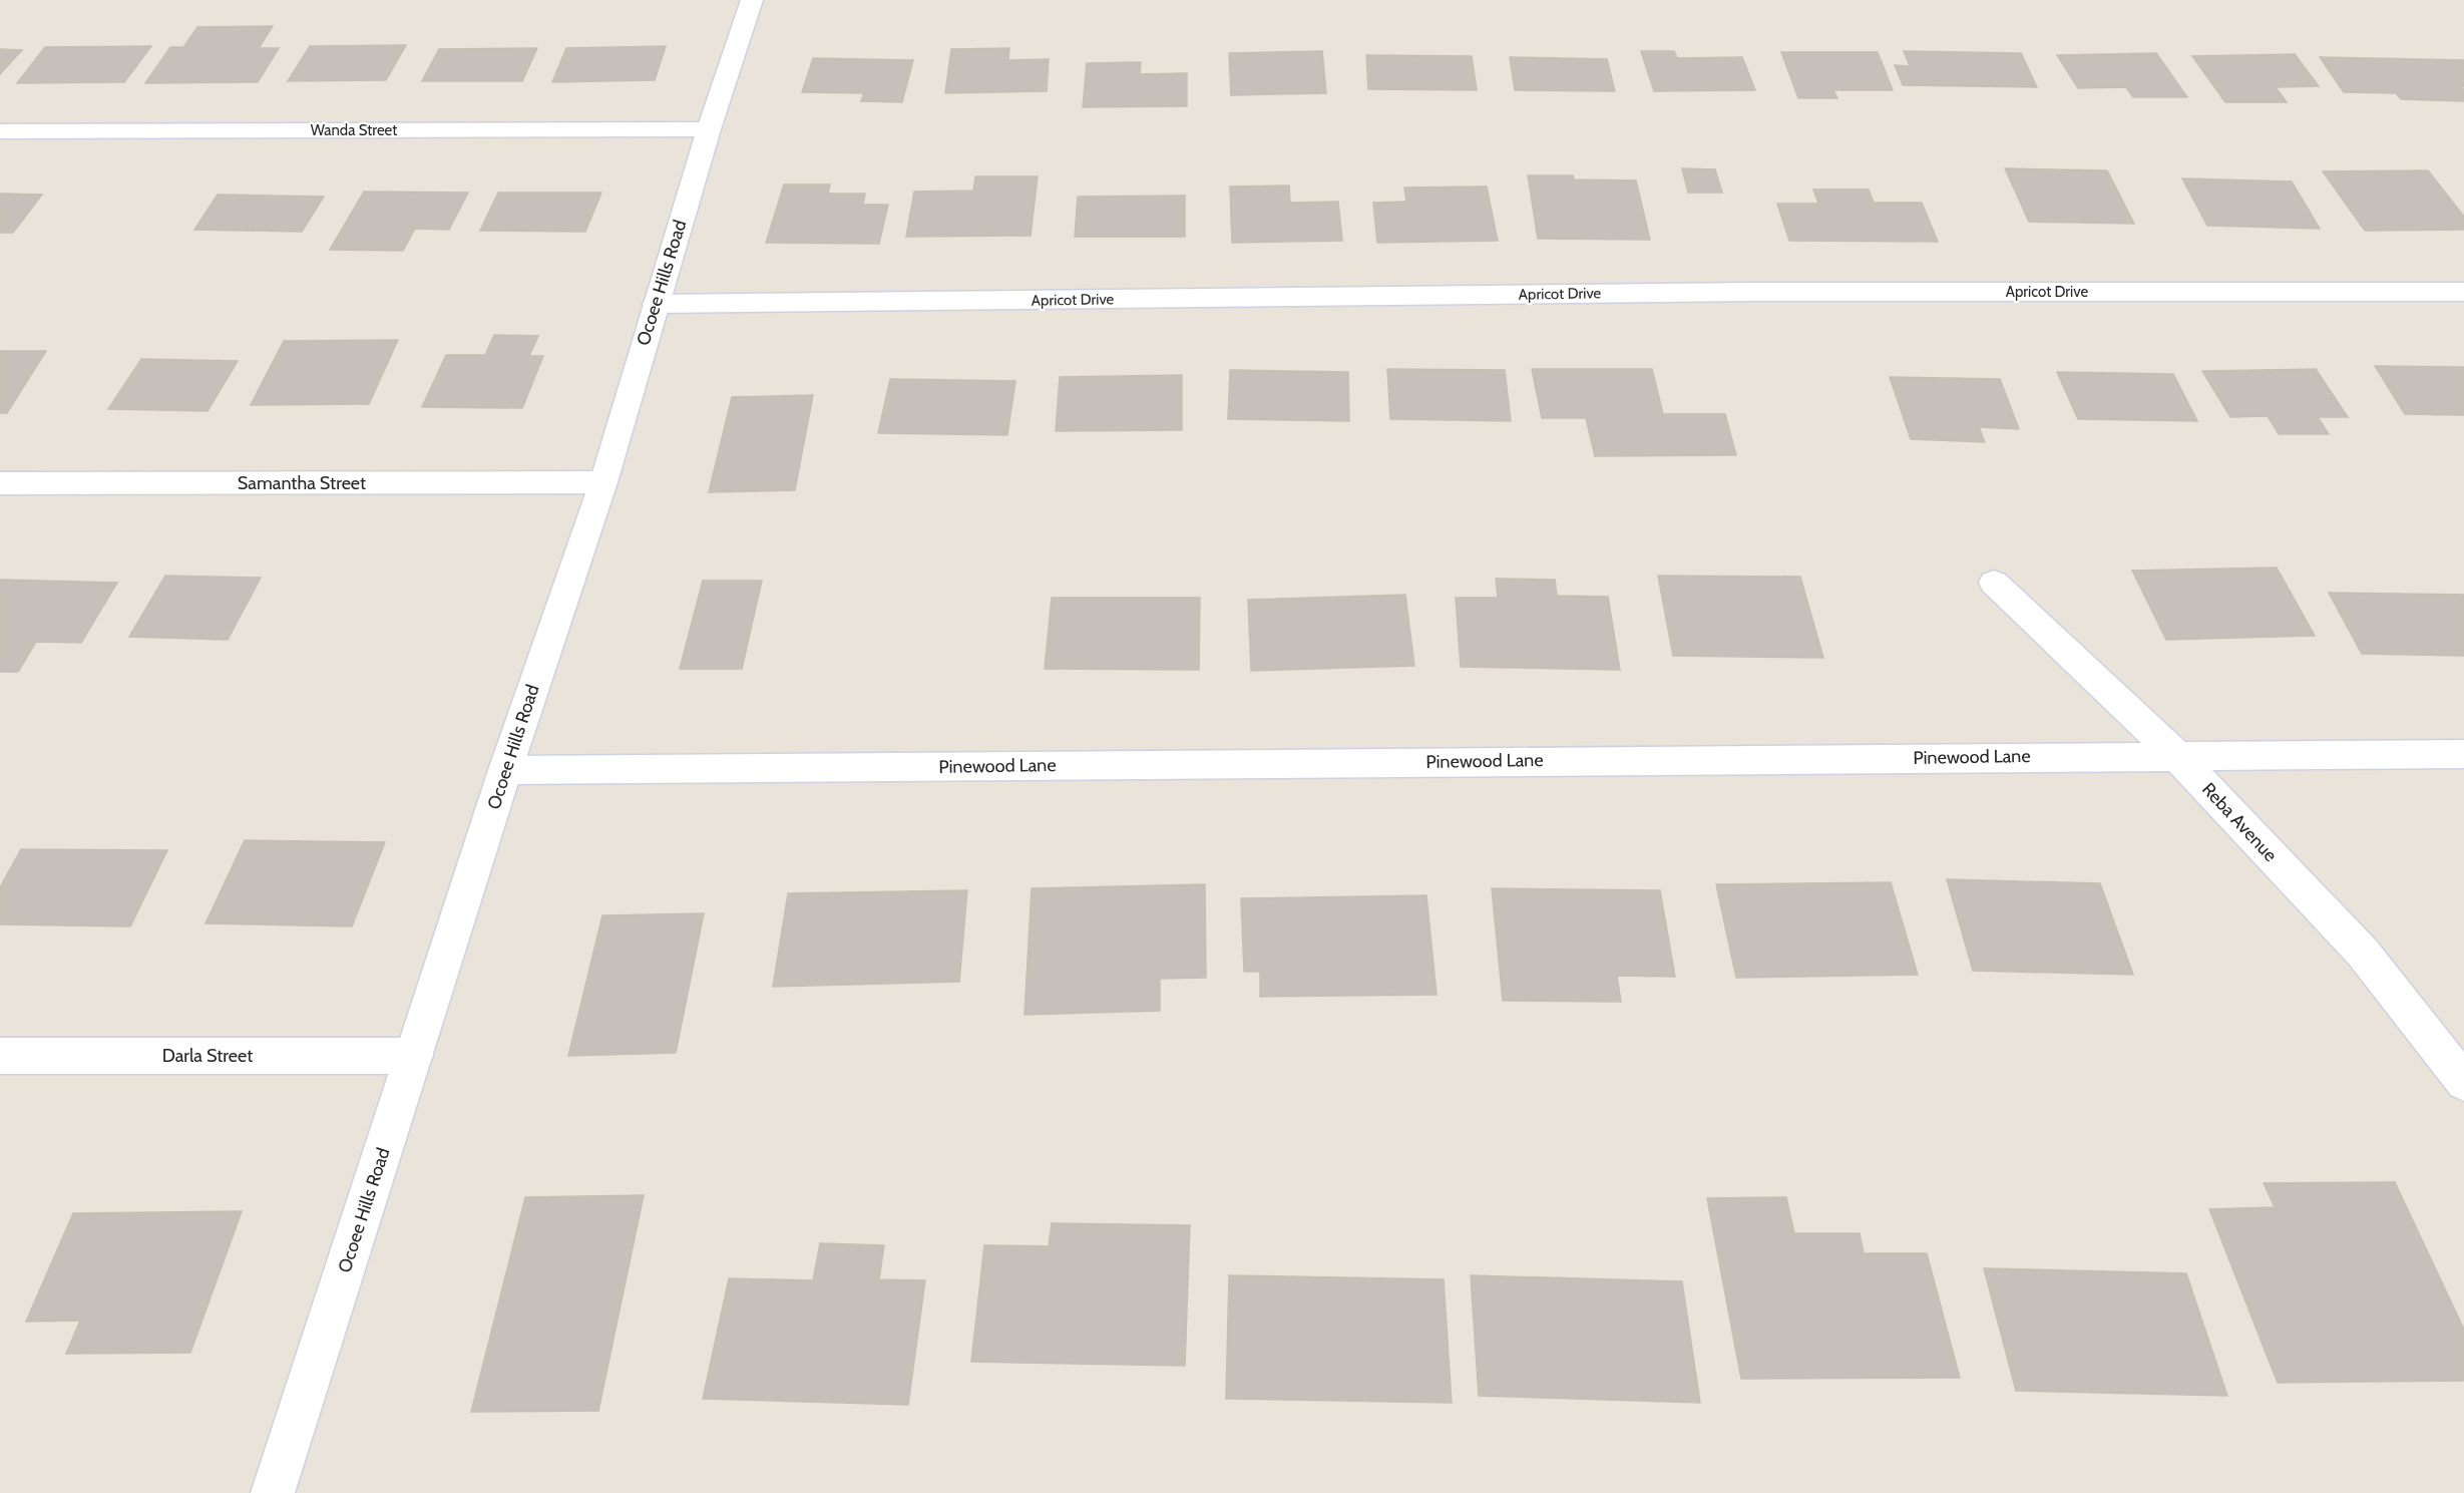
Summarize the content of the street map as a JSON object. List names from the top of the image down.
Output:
{
  "streets": {
    "street": [
      "Wanda Street",
      "Ocoee Hills Road",
      "Apricot Drive",
      "Samantha Street",
      "Pinewood Lane",
      "Reba Avenue",
      "Darla Street"
    ]
  },
  "crossings": [
    ["Wanda Street", "Ocoee Hills Road"],
    ["Ocoee Hills Road", "Apricot Drive"],
    ["Ocoee Hills Road", "Samantha Street"],
    ["Ocoee Hills Road", "Pinewood Lane"],
    ["Ocoee Hills Road", "Darla Street"],
    ["Pinewood Lane", "Reba Avenue"]
  ]
}
